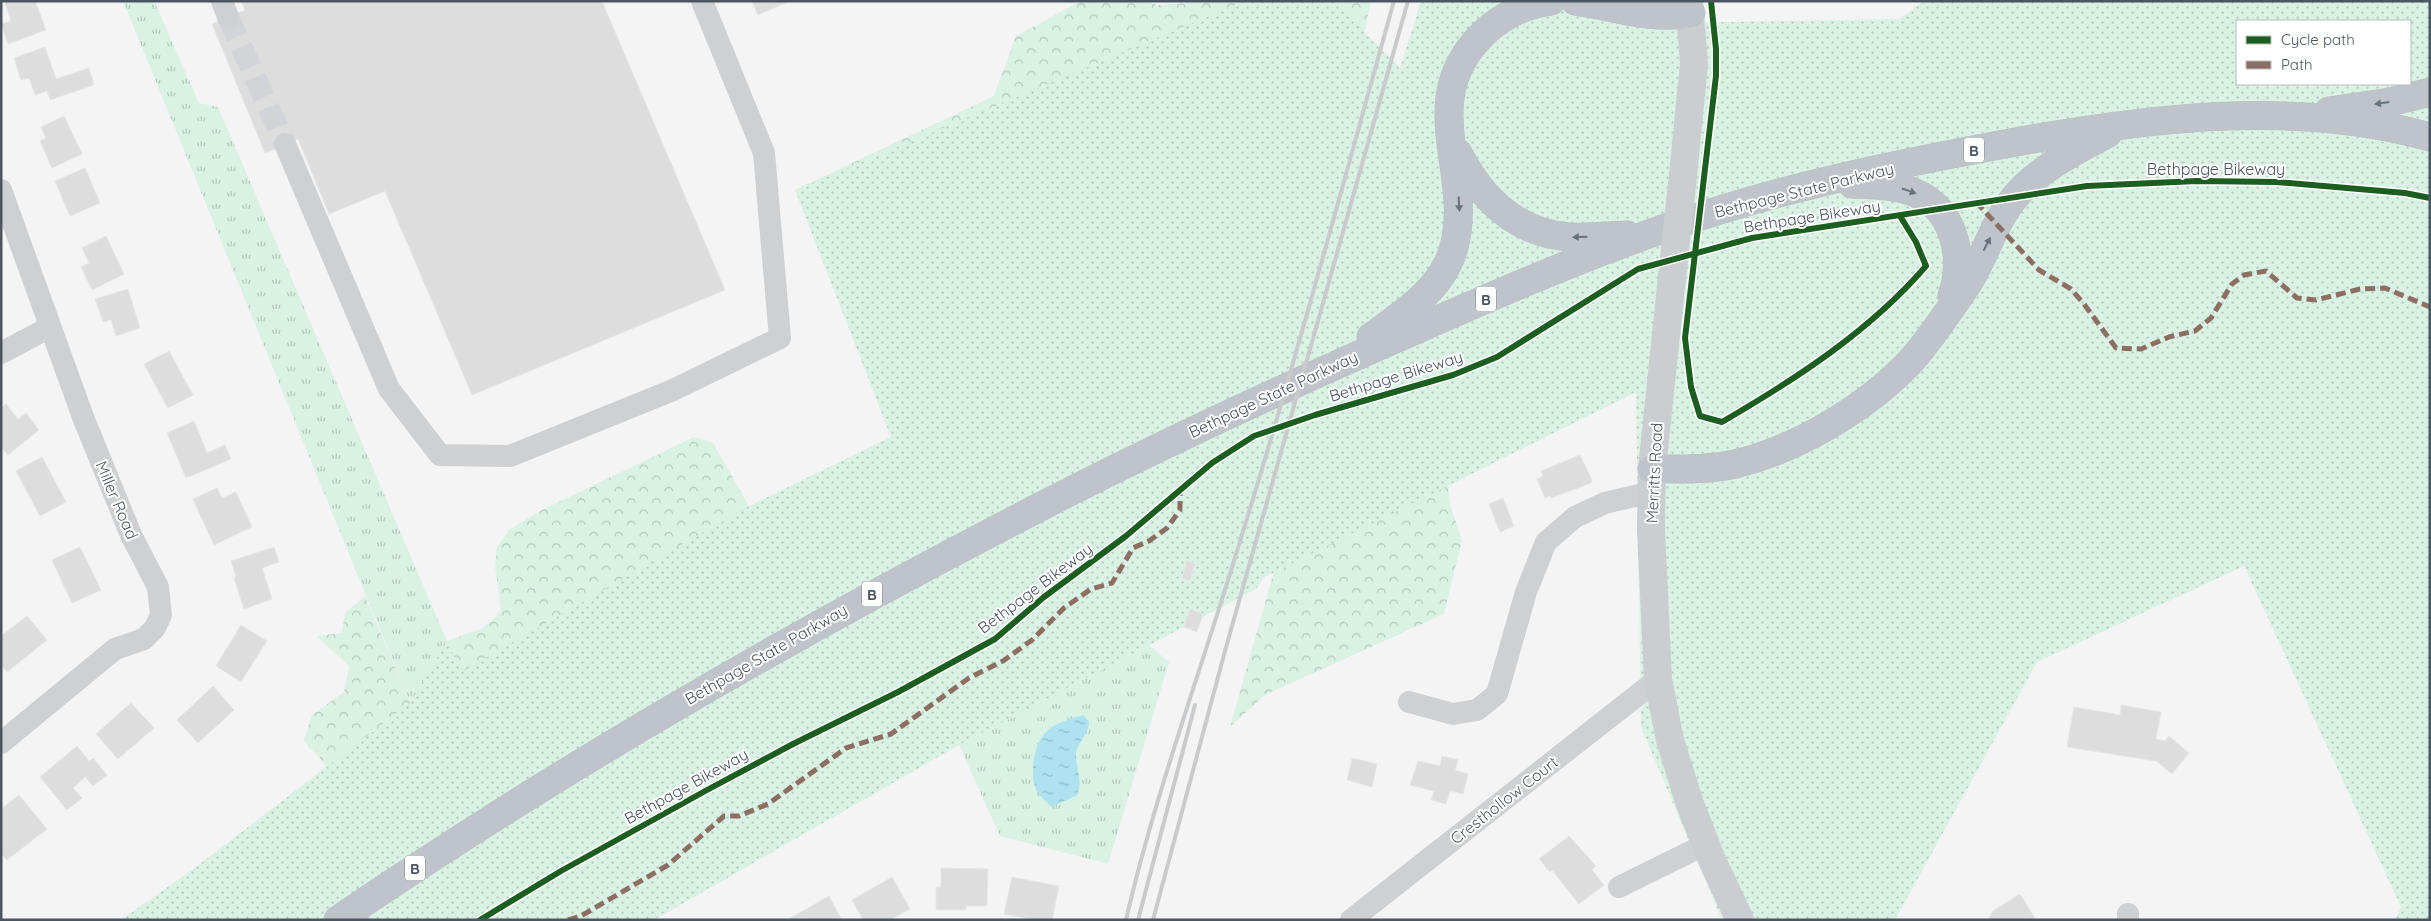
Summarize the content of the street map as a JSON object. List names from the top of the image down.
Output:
{
  "streets": {
    "highway": ["B", "Bethpage State Parkway"],
    "main road": ["Merritts Road"],
    "street": ["Miller Road", "Cresthollow Court"],
    "cycle path": ["Bethpage Bikeway"]
  },
  "crossings": [
    ["Merritts Road", "Cresthollow Court"]
  ],
  "legend": ["Cycle path", "Path"]
}
